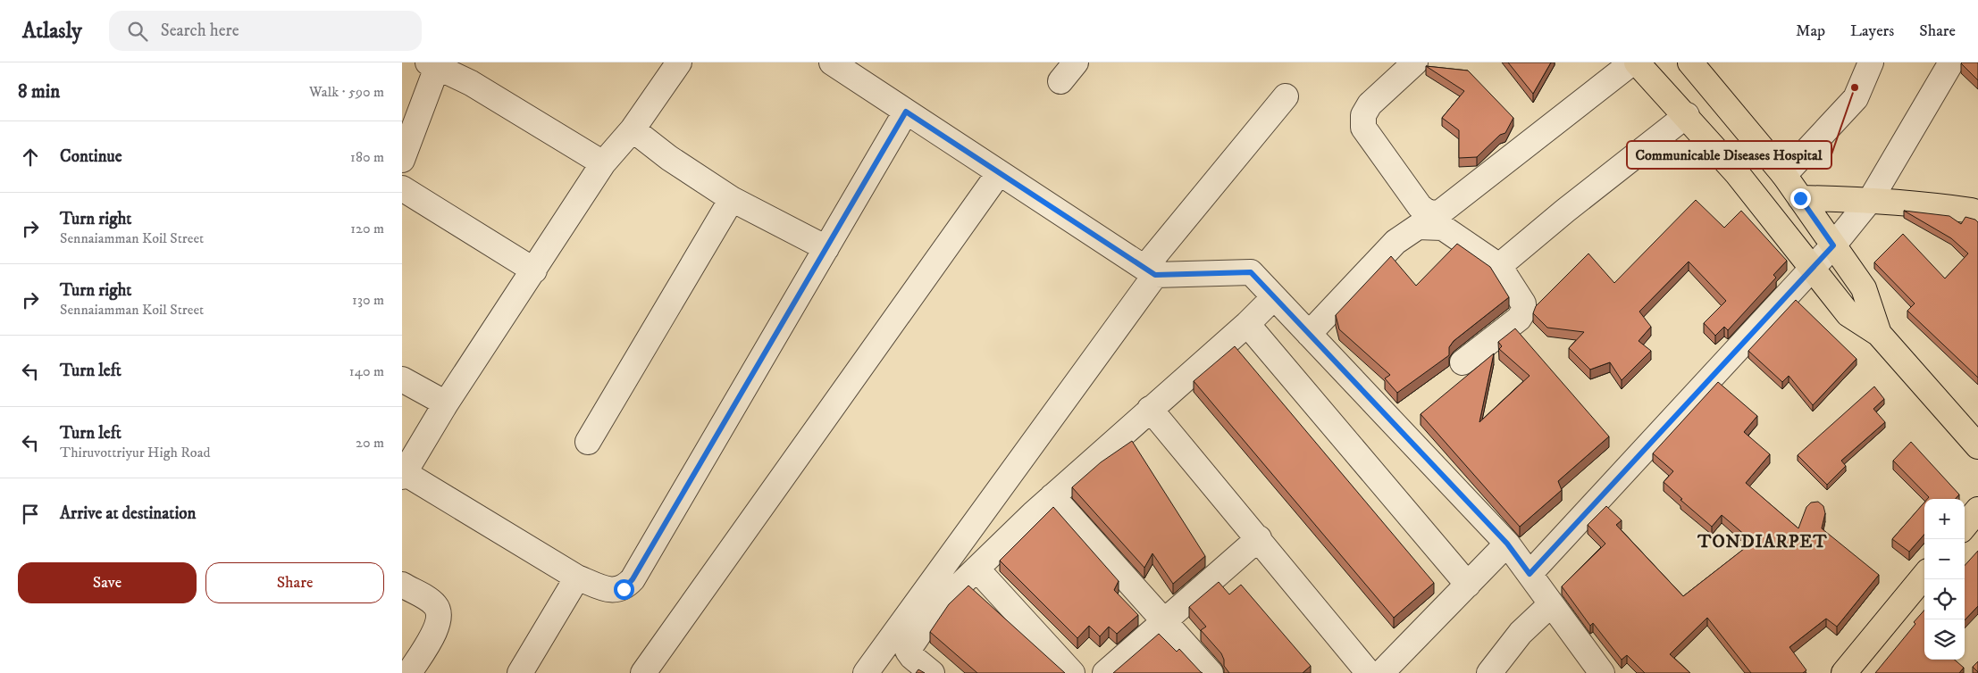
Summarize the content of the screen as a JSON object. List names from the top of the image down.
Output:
{
  "districts": ["TONDIARPET"],
  "places": ["Communicable Diseases Hospital"],
  "page": {
    "header": "Atlasly",
    "search": "Search here",
    "nav": ["Map", "Layers", "Share"],
    "heading": ["8 min", "Walk · 590 m"],
    "list": [
      ["Continue", "180 m"],
      ["Turn right", "Sennaiamman Koil Street", "120 m"],
      ["Turn right", "Sennaiamman Koil Street", "130 m"],
      ["Turn left", "140 m"],
      ["Turn left", "Thiruvottriyur High Road", "20 m"],
      "Arrive at destination"
    ],
    "map_buttons": ["+", "−"],
    "buttons": ["Save", "Share"]
  }
}
